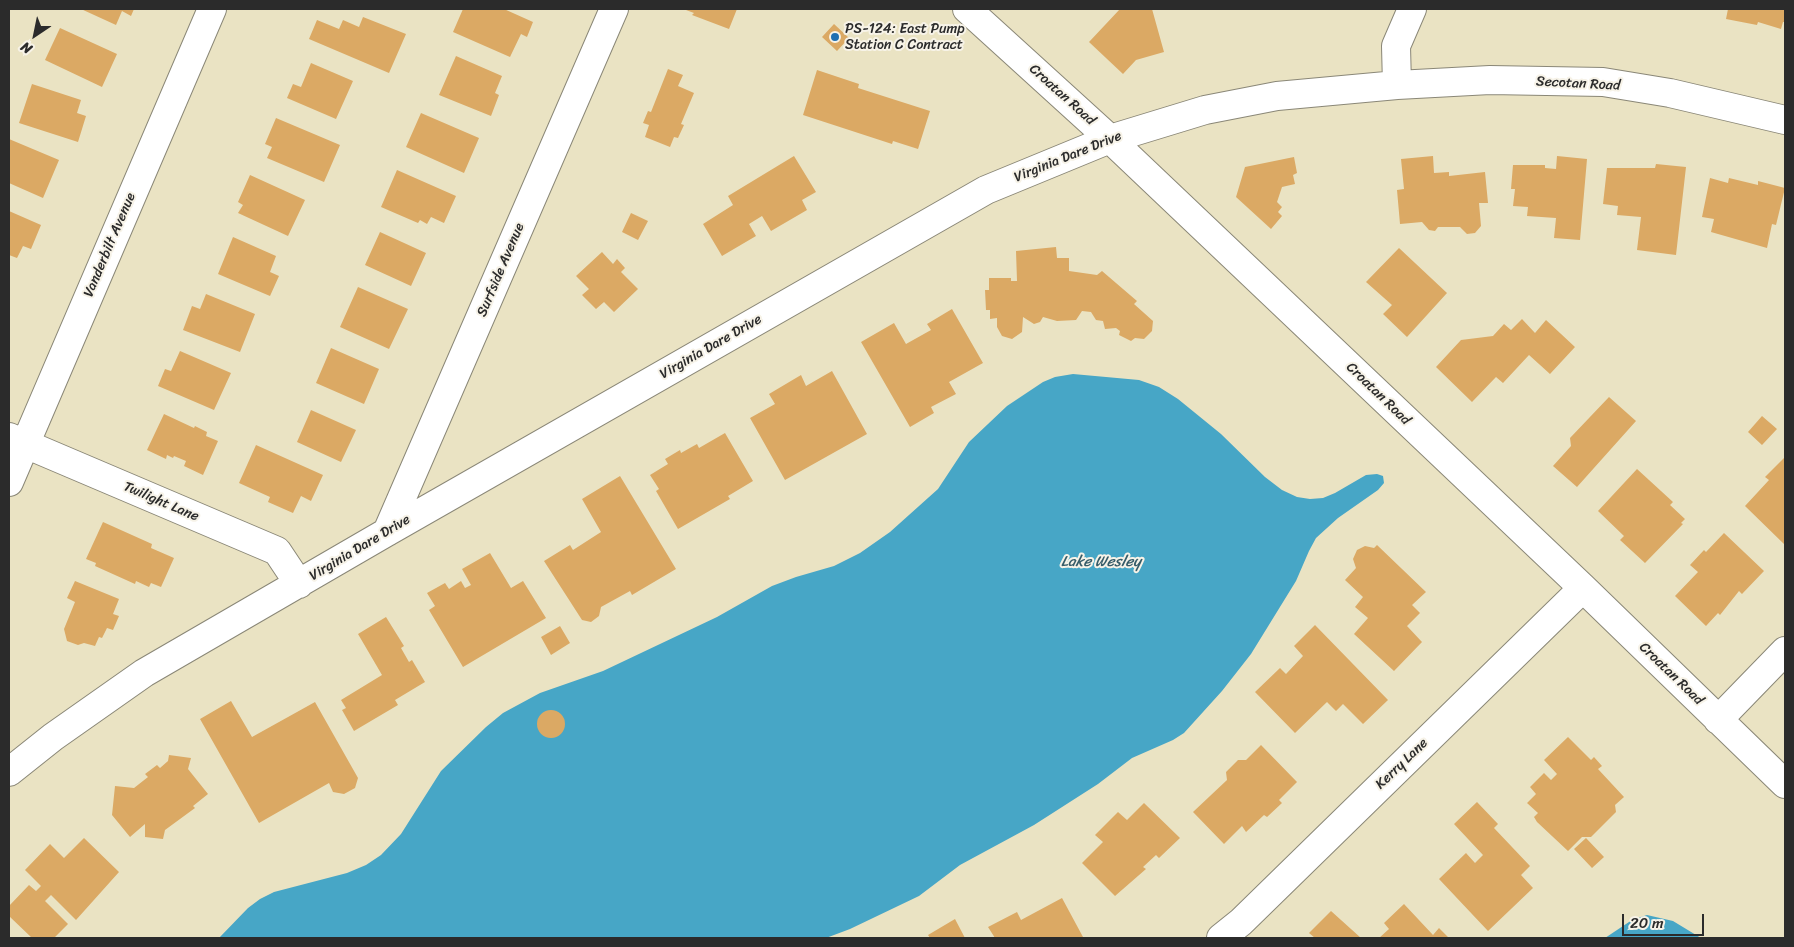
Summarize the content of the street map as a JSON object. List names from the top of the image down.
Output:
{
  "streets": {
    "street": [
      "Secotan Road",
      "Croatan Road",
      "Virginia Dare Drive",
      "Vanderbilt Avenue",
      "Surfside Avenue",
      "Twilight Lane",
      "Kerry Lane"
    ]
  },
  "crossings": [
    ["Secotan Road", "Virginia Dare Drive"],
    ["Croatan Road", "Virginia Dare Drive"],
    ["Croatan Road", "Kerry Lane"],
    ["Virginia Dare Drive", "Surfside Avenue"],
    ["Virginia Dare Drive", "Twilight Lane"],
    ["Vanderbilt Avenue", "Twilight Lane"]
  ],
  "water": ["Lake Wesley"],
  "places": ["PS-124: East Pump Station C Contract"],
  "scale_bar": "20 m",
  "north": "bottom left"
}
